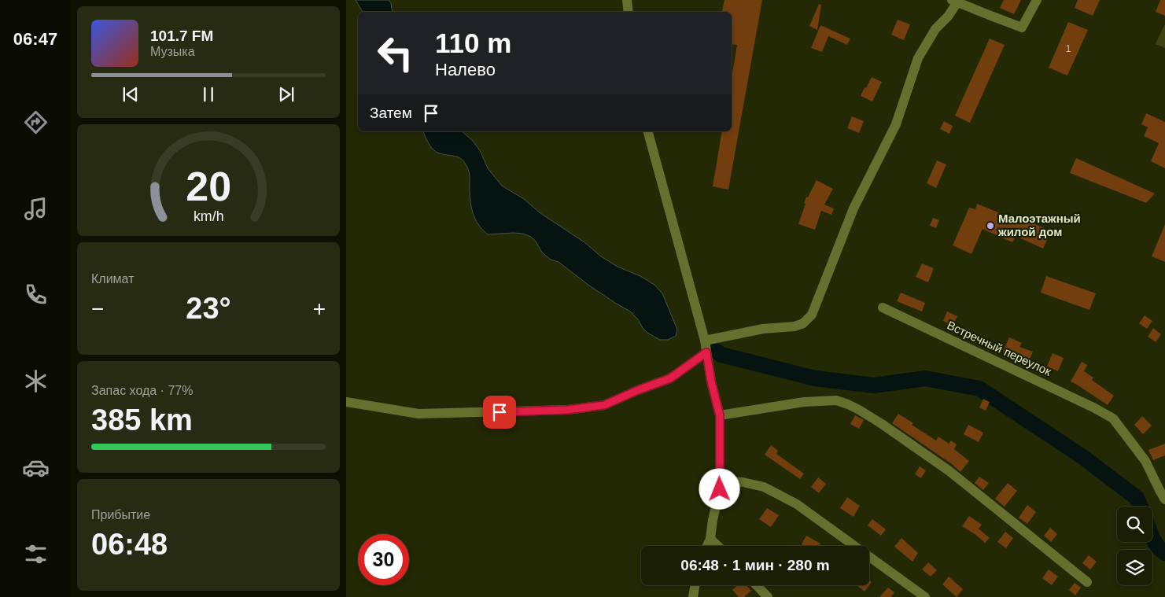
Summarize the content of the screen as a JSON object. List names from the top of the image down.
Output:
{
  "streets": {
    "street": ["Встречный переулок"]
  },
  "places": ["Малоэтажный жилой дом"],
  "house_numbers": ["1"],
  "page": {
    "tabs": "06:47",
    "turn": ["110 m", "Налево"],
    "song": ["101.7 FM", "Музыка"],
    "then": "Затем",
    "tile": [
      "Климат",
      ["Запас хода · 77%", "385 km"],
      ["Прибытие", "06:48"]
    ],
    "heat": ["−", "23°", "+"],
    "limit": "30",
    "trip": "06:48 · 1 мин · 280 m",
    "gauge": ["20", "km/h"]
  }
}
